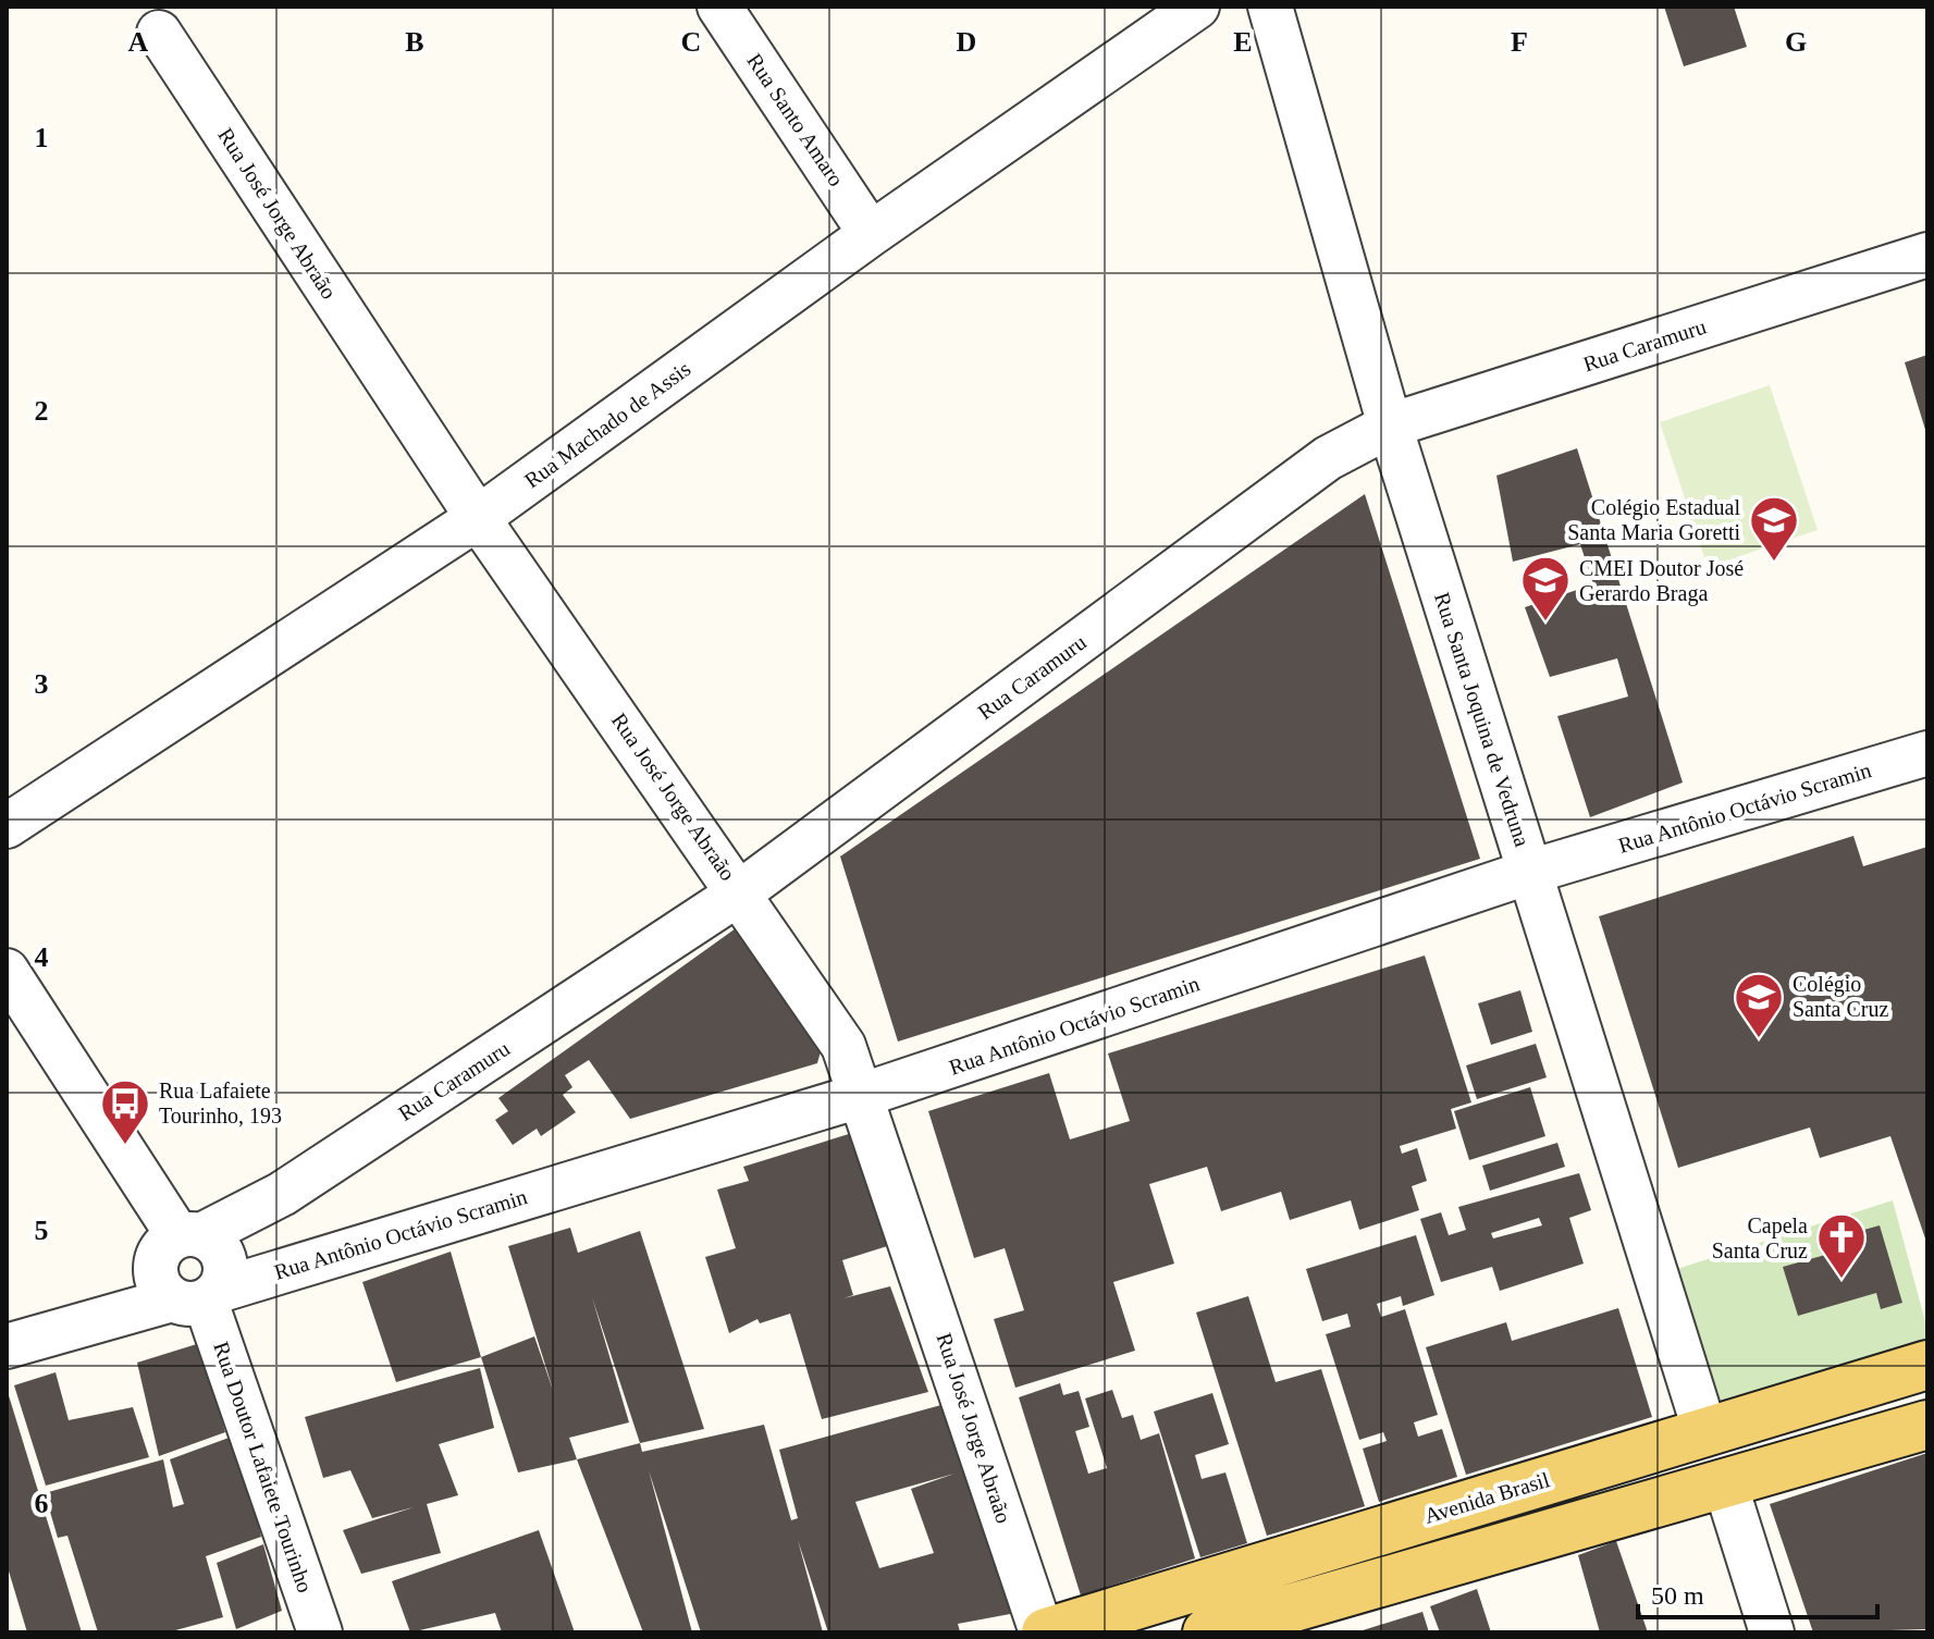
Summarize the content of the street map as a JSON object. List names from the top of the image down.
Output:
{
  "streets": {
    "main road": ["Avenida Brasil"],
    "street": [
      "Rua Santo Amaro",
      "Rua José Jorge Abraão",
      "Rua Caramuru",
      "Rua Machado de Assis",
      "Rua Santa Joquina de Vedruna",
      "Rua Antônio Octávio Scramin",
      "Rua Doutor Lafaiete Tourinho"
    ]
  },
  "crossings": [
    ["Rua Santo Amaro", "Rua Machado de Assis"],
    ["Rua José Jorge Abraão", "Rua Caramuru"],
    ["Rua José Jorge Abraão", "Rua Machado de Assis"],
    ["Rua José Jorge Abraão", "Rua Antônio Octávio Scramin"],
    ["Rua José Jorge Abraão", "Avenida Brasil"],
    ["Rua Caramuru", "Rua Santa Joquina de Vedruna"],
    ["Rua Caramuru", "Rua Antônio Octávio Scramin"],
    ["Rua Caramuru", "Rua Doutor Lafaiete Tourinho"],
    ["Rua Santa Joquina de Vedruna", "Rua Antônio Octávio Scramin"],
    ["Rua Santa Joquina de Vedruna", "Avenida Brasil"],
    ["Rua Antônio Octávio Scramin", "Rua Doutor Lafaiete Tourinho"]
  ],
  "places": {
    "school or university": ["Colégio Estadual Santa Maria Goretti", "CMEI Doutor José Gerardo Braga", "Colégio Santa Cruz"],
    "bus stop": ["Rua Lafaiete Tourinho, 193"],
    "church": ["Capela Santa Cruz"]
  },
  "scale_bar": "50 m",
  "grid": {
    "columns": [
      "A",
      "B",
      "C",
      "D",
      "E",
      "F",
      "G"
    ],
    "rows": [
      "1",
      "2",
      "3",
      "4",
      "5",
      "6"
    ]
  }
}
